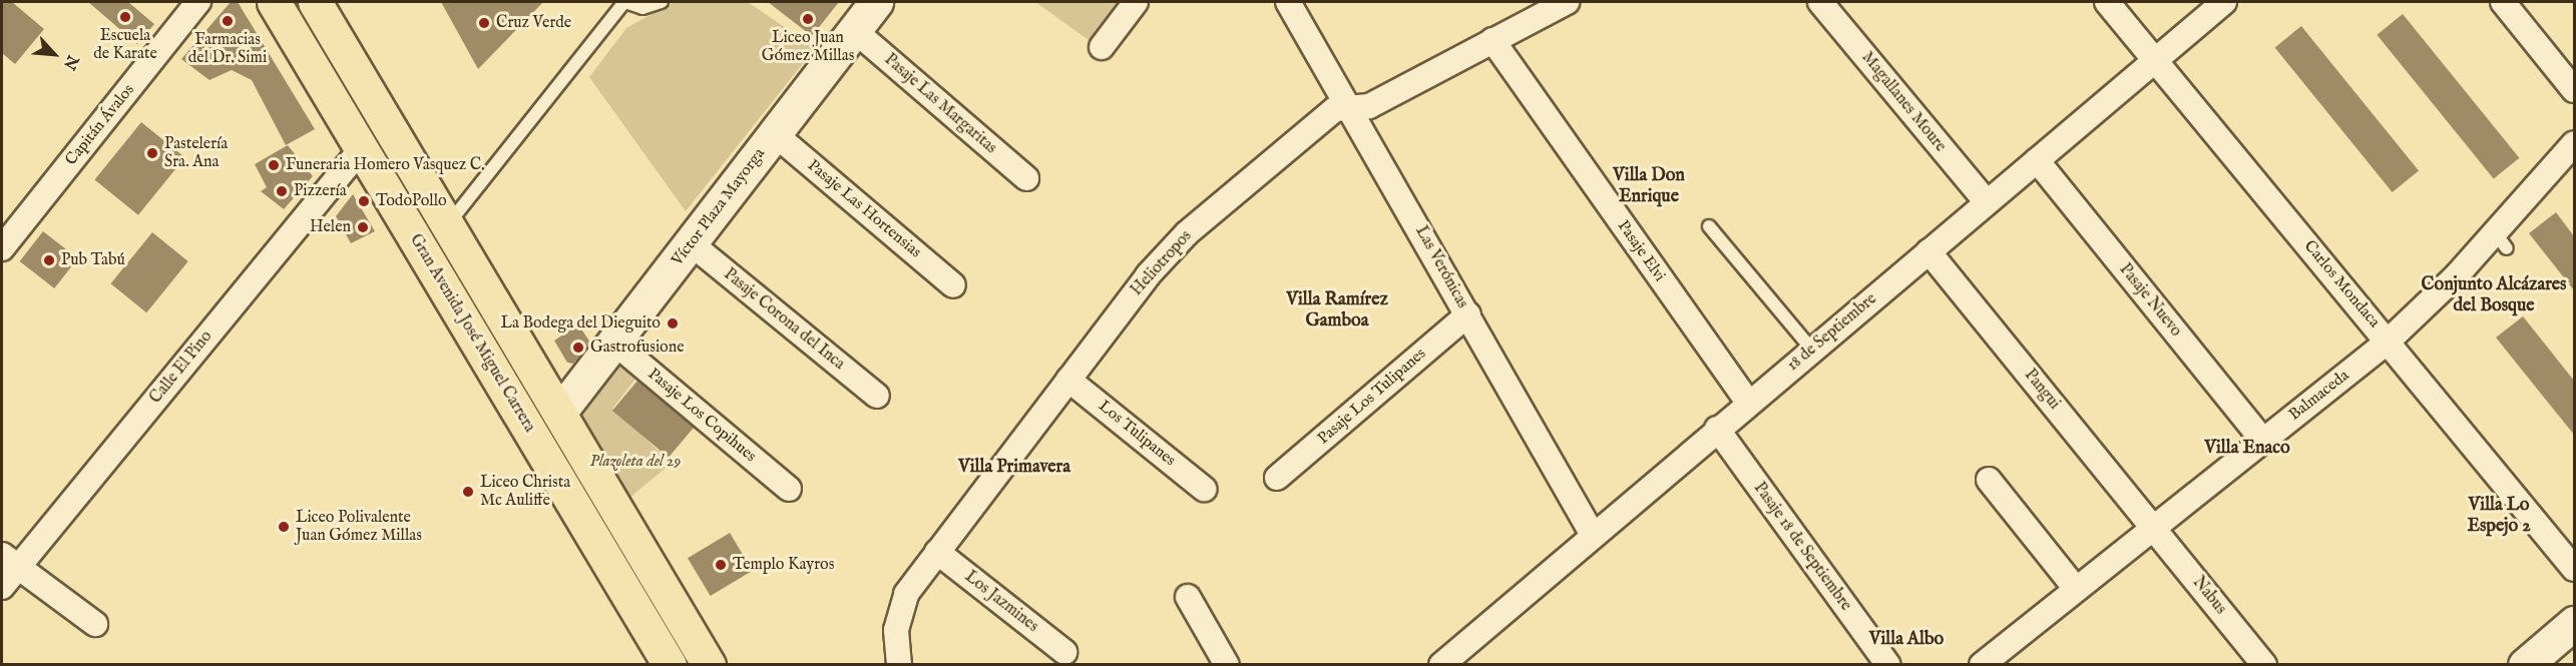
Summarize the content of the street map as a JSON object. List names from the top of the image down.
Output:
{
  "streets": {
    "main road": ["Gran Avenida José Miguel Carrera"],
    "street": [
      "Magallanes Moure",
      "Pasaje Las Margaritas",
      "Capitán Ávalos",
      "Víctor Plaza Mayorga",
      "Pasaje Las Hortensias",
      "Pasaje Elvi",
      "Heliotropos",
      "Las Verónicas",
      "Carlos Mondaca",
      "Pasaje Nuevo",
      "Pasaje Corona del Inca",
      "18 de Septiembre",
      "Calle El Pino",
      "Pangui",
      "Balmaceda",
      "Pasaje Los Tulipanes",
      "Pasaje Los Copihues",
      "Los Tulipanes",
      "Pasaje 18 de Septiembre",
      "Nabus",
      "Los Jazmines"
    ]
  },
  "crossings": [
    ["Magallanes Moure", "18 de Septiembre"],
    ["Pasaje Las Margaritas", "Víctor Plaza Mayorga"],
    ["Víctor Plaza Mayorga", "Pasaje Las Hortensias"],
    ["Víctor Plaza Mayorga", "Pasaje Corona del Inca"],
    ["Víctor Plaza Mayorga", "Gran Avenida José Miguel Carrera"],
    ["Víctor Plaza Mayorga", "Pasaje Los Copihues"],
    ["Pasaje Elvi", "Heliotropos"],
    ["Pasaje Elvi", "18 de Septiembre"],
    ["Heliotropos", "Las Verónicas"],
    ["Heliotropos", "Los Tulipanes"],
    ["Heliotropos", "Los Jazmines"],
    ["Las Verónicas", "18 de Septiembre"],
    ["Las Verónicas", "Pasaje Los Tulipanes"],
    ["Carlos Mondaca", "18 de Septiembre"],
    ["Carlos Mondaca", "Balmaceda"],
    ["Pasaje Nuevo", "18 de Septiembre"],
    ["Pasaje Nuevo", "Balmaceda"],
    ["18 de Septiembre", "Pangui"],
    ["18 de Septiembre", "Pasaje 18 de Septiembre"],
    ["Gran Avenida José Miguel Carrera", "Calle El Pino"],
    ["Pangui", "Balmaceda"],
    ["Pangui", "Nabus"],
    ["Balmaceda", "Nabus"]
  ],
  "districts": [
    "Villa Don Enrique",
    "Conjunto Alcázares del Bosque",
    "Villa Ramírez Gamboa",
    "Villa Enaco",
    "Villa Primavera",
    "Villa Lo Espejo 2",
    "Villa Albo"
  ],
  "parks": ["Plazoleta del 29"],
  "places": [
    "Escuela de Karate",
    "Liceo Juan Gómez Millas",
    "Farmacias del Dr. Simi",
    "Cruz Verde",
    "Pastelería Sra. Ana",
    "Funeraria Homero Vasquez C.",
    "Pizzería",
    "TodoPollo",
    "Helen",
    "Pub Tabú",
    "La Bodega del Dieguito",
    "Gastrofusione",
    "Liceo Christa Mc Auliffe",
    "Liceo Polivalente Juan Gómez Millas",
    "Templo Kayros"
  ],
  "north": "bottom right"
}
